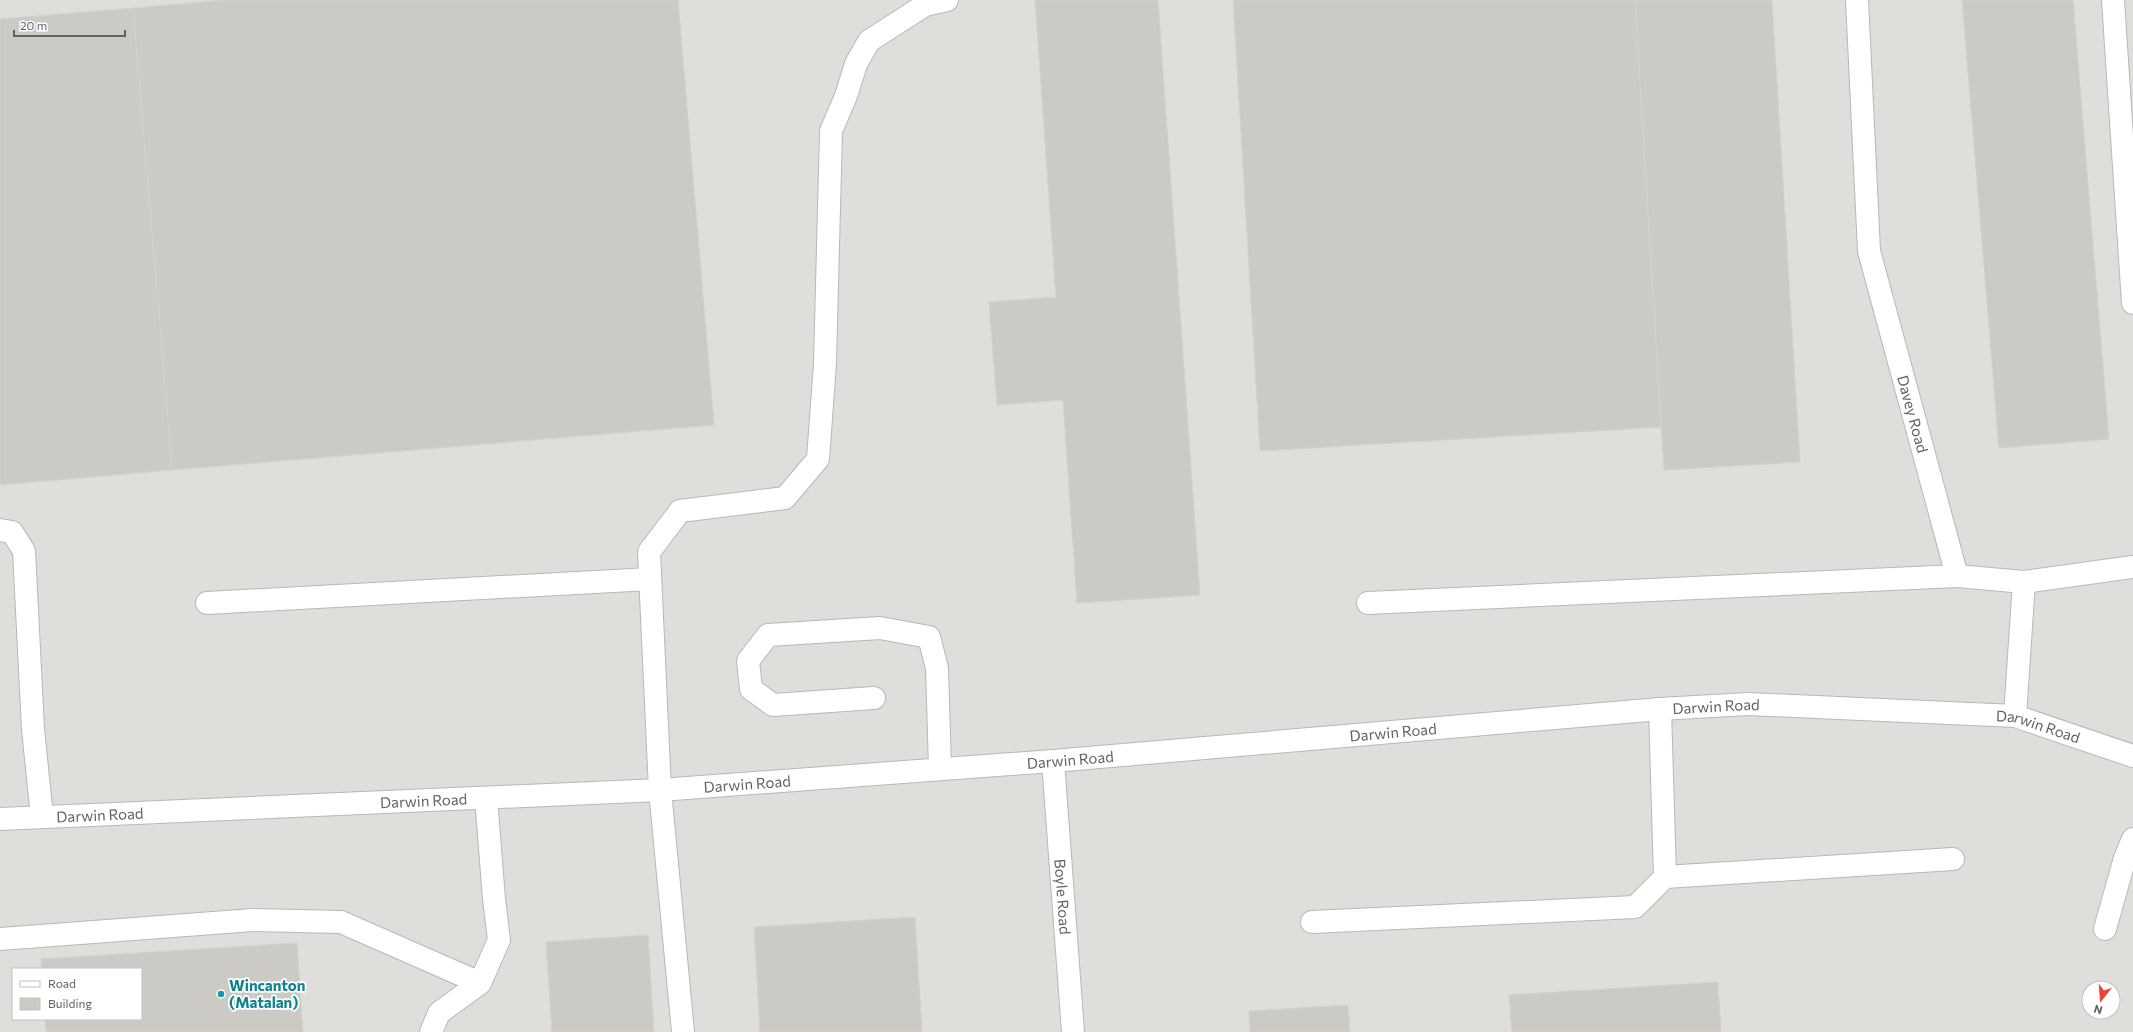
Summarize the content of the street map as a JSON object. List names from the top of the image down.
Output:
{
  "streets": {
    "street": ["Davey Road", "Darwin Road", "Boyle Road"]
  },
  "crossings": [
    ["Darwin Road", "Boyle Road"]
  ],
  "places": ["Wincanton (Matalan)"],
  "legend": ["Road", "Building"],
  "scale_bar": "20 m",
  "north": "bottom"
}
